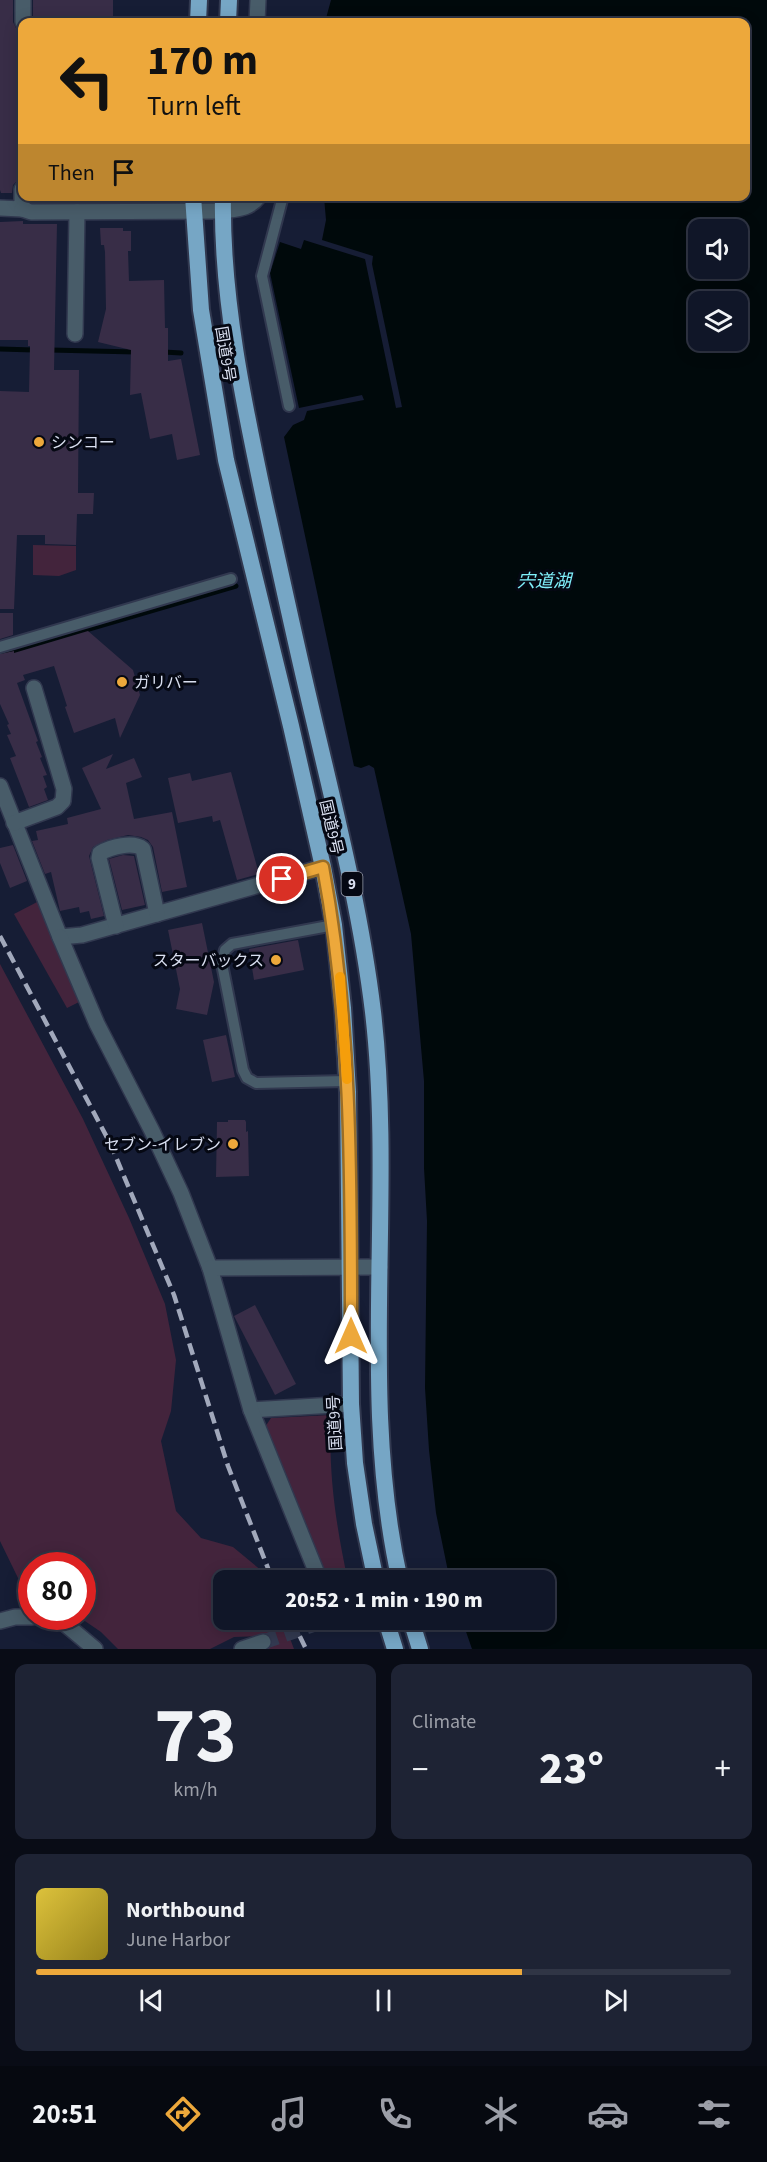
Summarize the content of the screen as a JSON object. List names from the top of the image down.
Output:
{
  "streets": {
    "highway": ["国道9号", "9"]
  },
  "water": ["宍道湖"],
  "places": [
    "シンコー",
    "ガリバー",
    "スターバックス",
    "セブン-イレブン"
  ],
  "page": {
    "turn": ["170 m", "Turn left"],
    "then": "Then",
    "limit": "80",
    "trip": "20:52 · 1 min · 190 m",
    "tile": [
      ["73", "km/h"],
      "Climate"
    ],
    "heat": ["−", "23°", "+"],
    "song": ["Northbound", "June Harbor"],
    "tabs": "20:51"
  }
}
